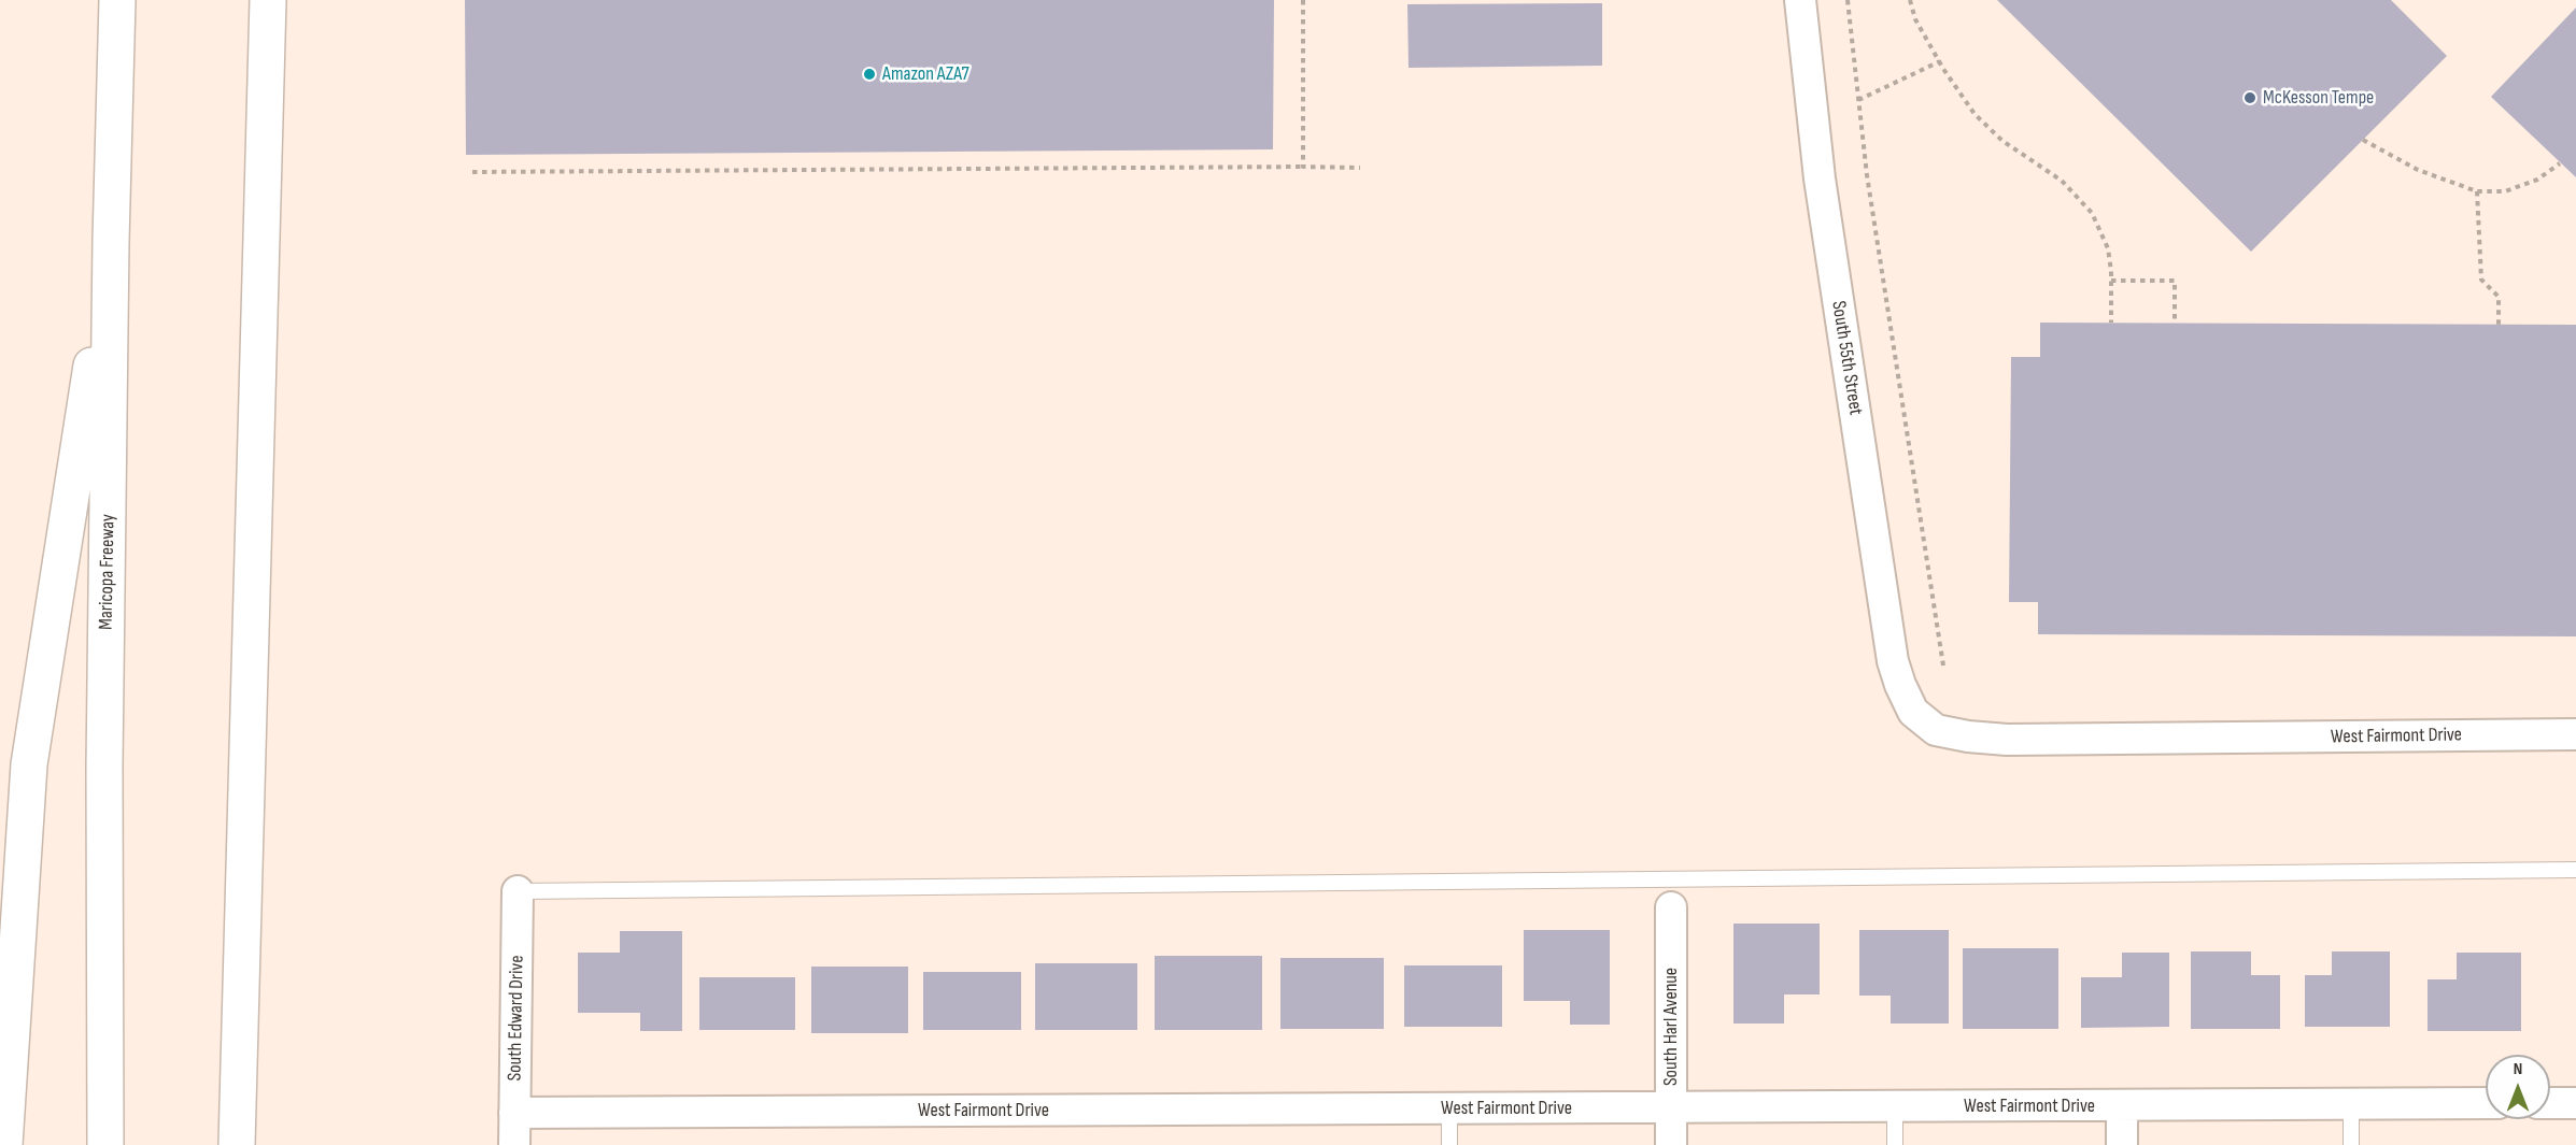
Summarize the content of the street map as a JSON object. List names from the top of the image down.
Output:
{
  "streets": {
    "highway": ["Maricopa Freeway"],
    "street": [
      "South 55th Street",
      "West Fairmont Drive",
      "South Edward Drive",
      "South Harl Avenue"
    ]
  },
  "crossings": [
    ["South 55th Street", "West Fairmont Drive"],
    ["West Fairmont Drive", "South Edward Drive"],
    ["West Fairmont Drive", "South Harl Avenue"]
  ],
  "places": ["Amazon AZA7", "McKesson Tempe"],
  "north": "top"
}
